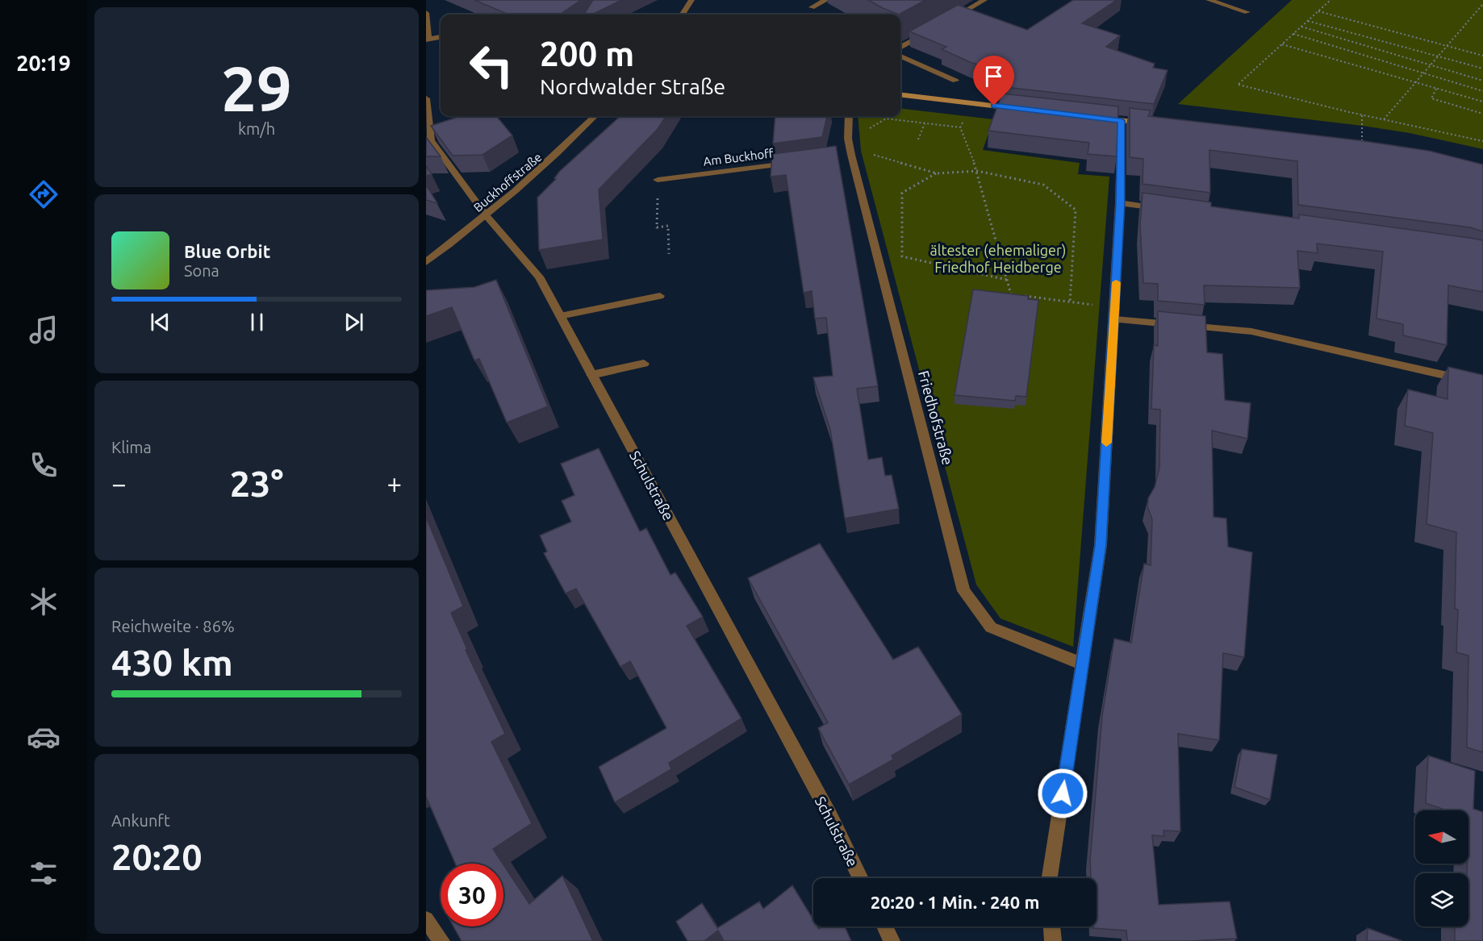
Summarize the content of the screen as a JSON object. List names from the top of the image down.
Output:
{
  "streets": {
    "street": [
      "Am Buckhoff",
      "Buckhoffstraße",
      "Friedhofstraße",
      "Schulstraße"
    ]
  },
  "crossings": [
    ["Buckhoffstraße", "Schulstraße"]
  ],
  "parks": ["ältester (ehemaliger) Friedhof Heidberge"],
  "north": "left",
  "page": {
    "tabs": "20:19",
    "tile": [
      ["29", "km/h"],
      "Klima",
      ["Reichweite · 86%", "430 km"],
      ["Ankunft", "20:20"]
    ],
    "turn": ["200 m", "Nordwalder Straße"],
    "song": ["Blue Orbit", "Sona"],
    "heat": ["−", "23°", "+"],
    "limit": "30",
    "trip": "20:20 · 1 Min. · 240 m"
  }
}
